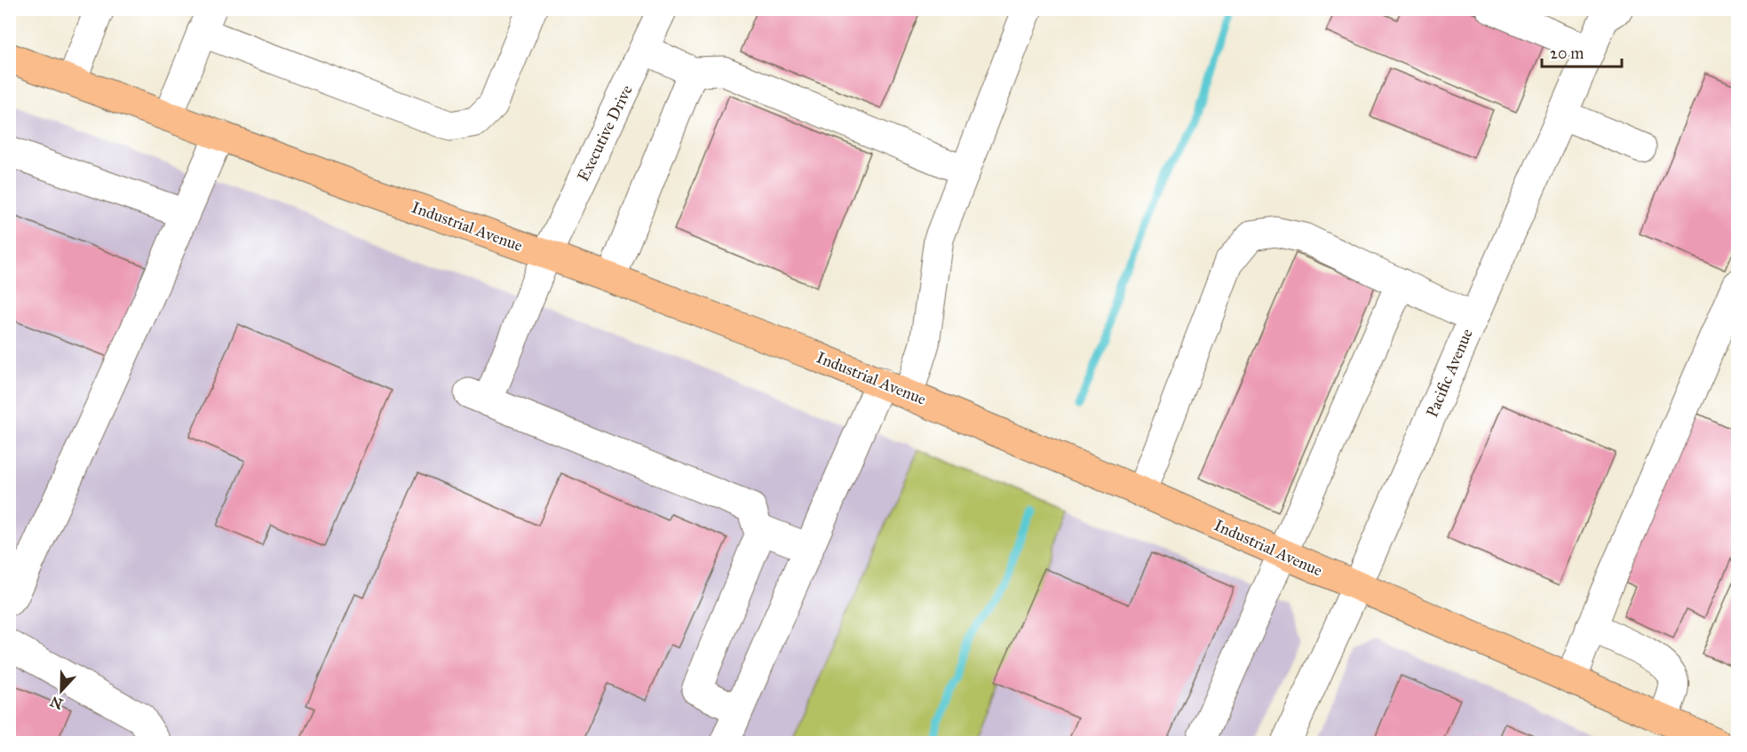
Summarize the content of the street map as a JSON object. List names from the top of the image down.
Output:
{
  "streets": {
    "main road": ["Industrial Avenue"],
    "street": ["Executive Drive", "Pacific Avenue"]
  },
  "crossings": [
    ["Executive Drive", "Industrial Avenue"],
    ["Industrial Avenue", "Pacific Avenue"]
  ],
  "scale_bar": "20 m",
  "north": "bottom"
}
